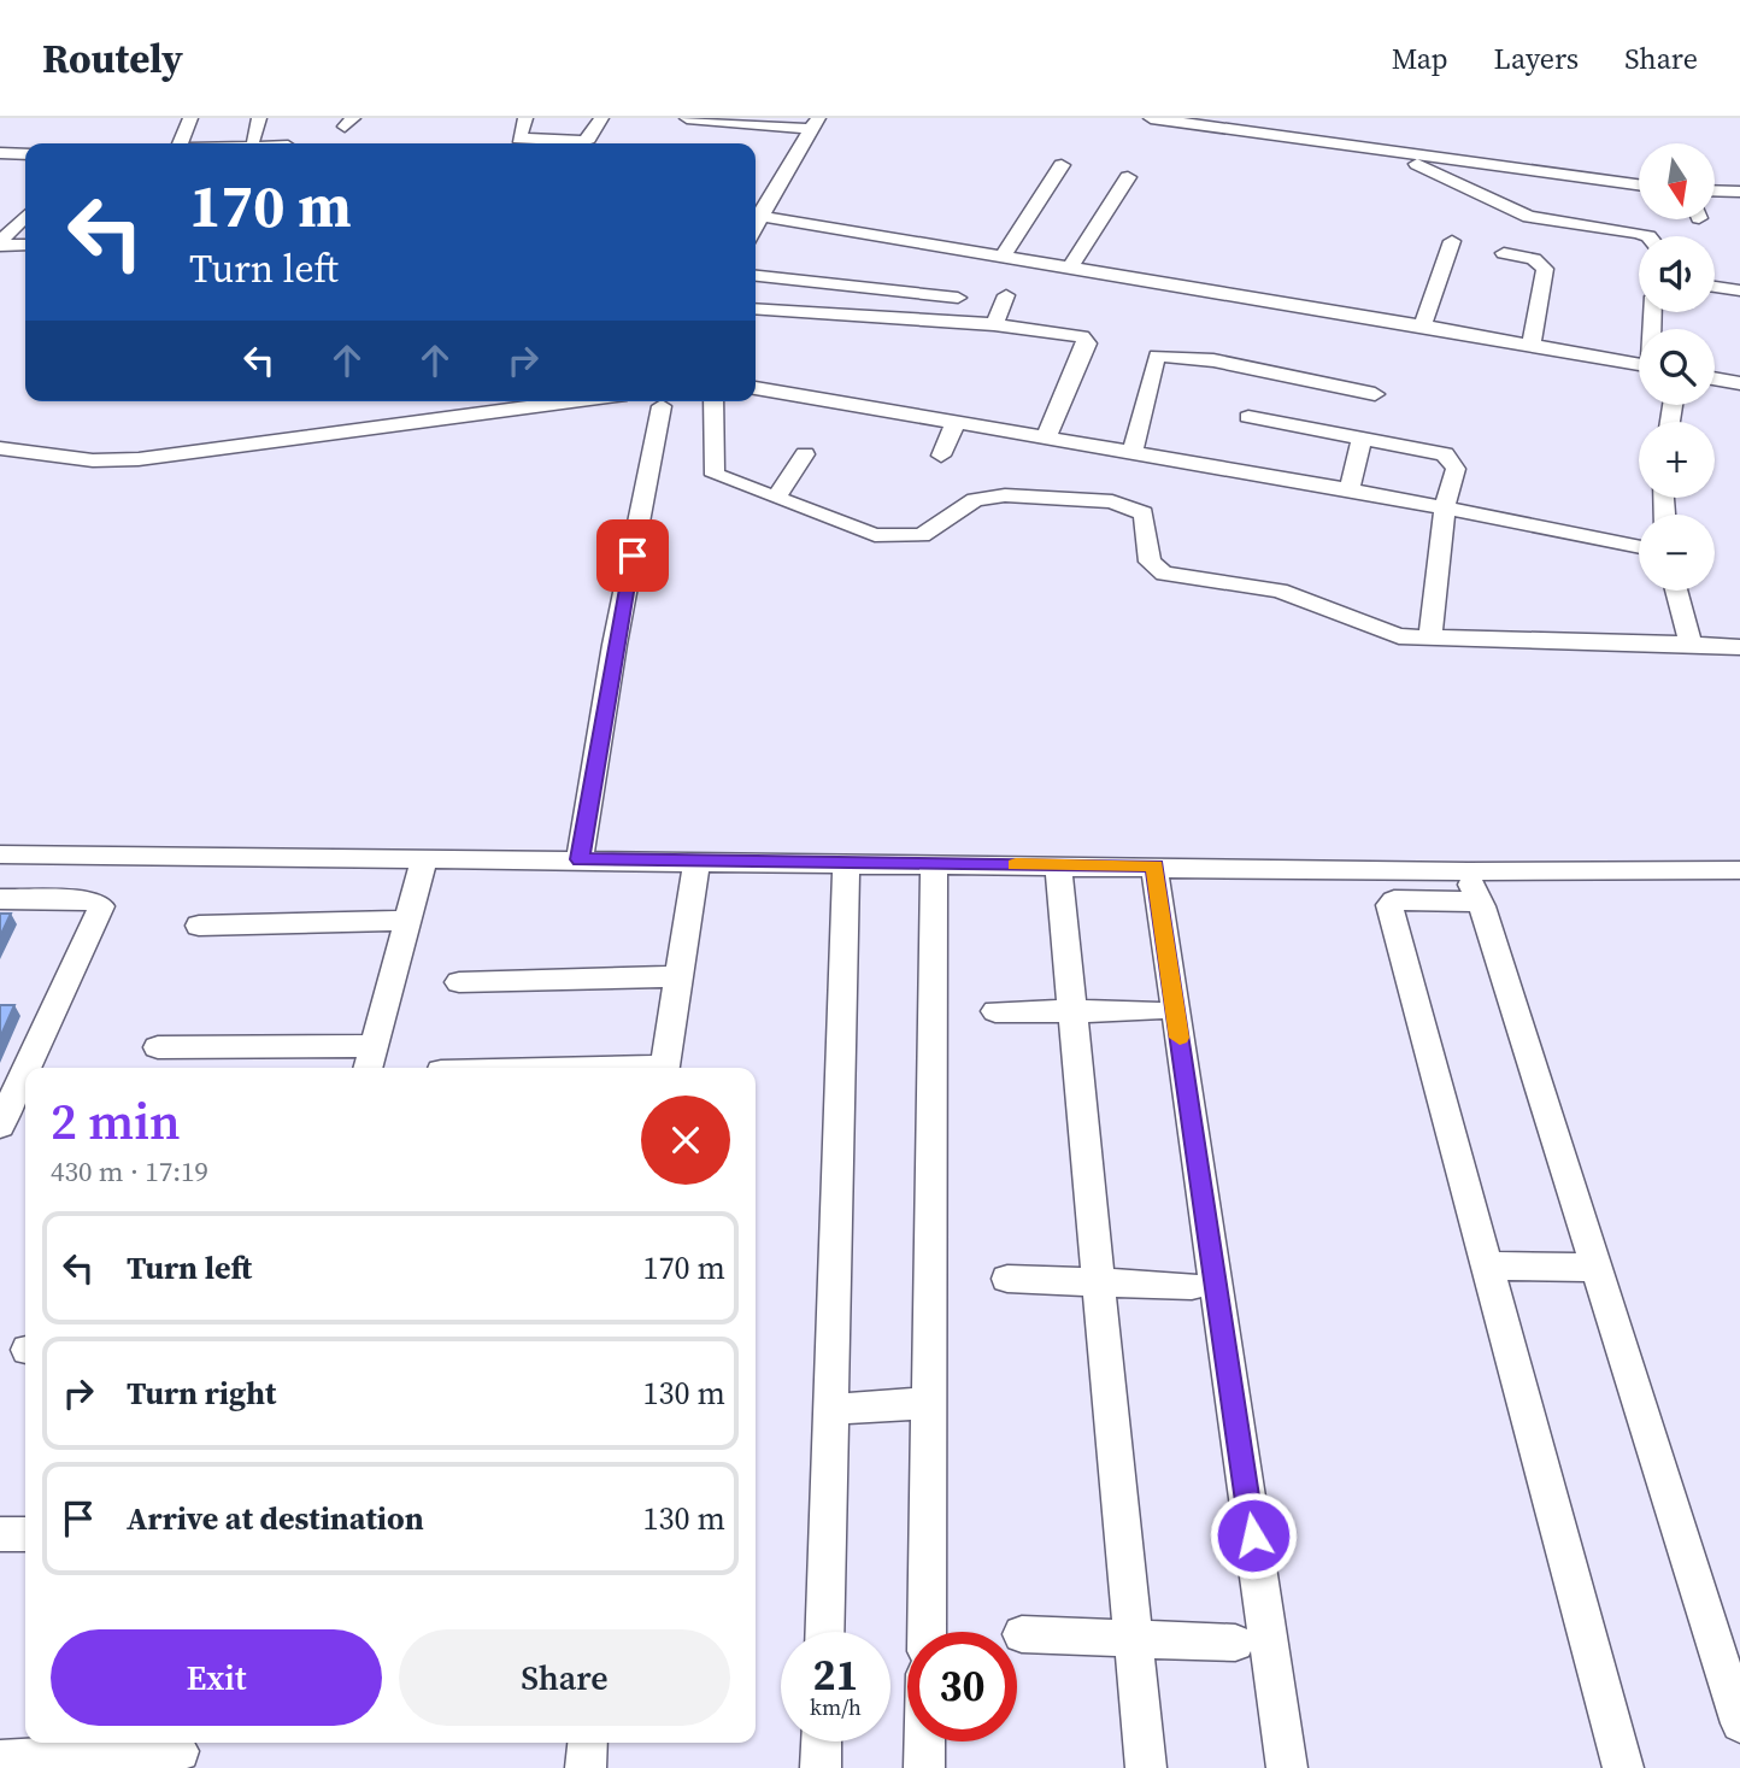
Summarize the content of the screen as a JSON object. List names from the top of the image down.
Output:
{
  "north": "bottom",
  "page": {
    "header": "Routely",
    "nav": ["Map", "Layers", "Share"],
    "map_buttons": ["+", "−"],
    "turn": ["170 m", "Turn left"],
    "heading": ["2 min", "430 m · 17:19"],
    "list": [
      {
        "name": "Turn left",
        "value": "170 m"
      },
      {
        "name": "Turn right",
        "value": "130 m"
      },
      {
        "name": "Arrive at destination",
        "value": "130 m"
      }
    ],
    "buttons": ["Exit", "Share"],
    "speed": "21 km/h",
    "limit": "30"
  }
}
